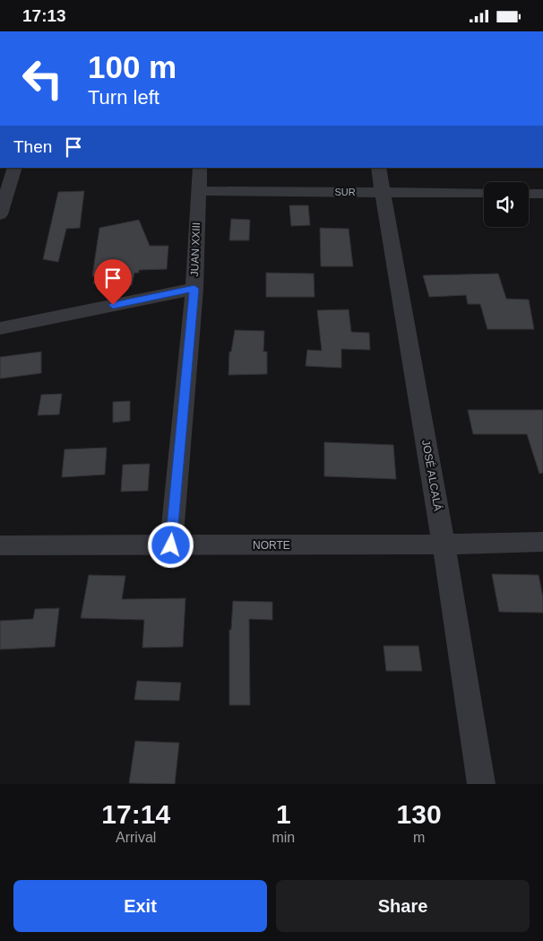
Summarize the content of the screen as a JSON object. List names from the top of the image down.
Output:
{
  "streets": {
    "street": [
      "SUR",
      "JUAN XXIII",
      "JOSÉ ALCALÁ",
      "NORTE"
    ]
  },
  "crossings": [
    ["SUR", "JUAN XXIII"],
    ["SUR", "JOSÉ ALCALÁ"],
    ["JUAN XXIII", "NORTE"],
    ["JOSÉ ALCALÁ", "NORTE"]
  ],
  "page": {
    "status": "17:13",
    "turn": ["100 m", "Turn left"],
    "then": "Then",
    "eta": [
      "17:14",
      "Arrival",
      "1",
      "min",
      "130",
      "m"
    ],
    "buttons": ["Exit", "Share"]
  }
}
